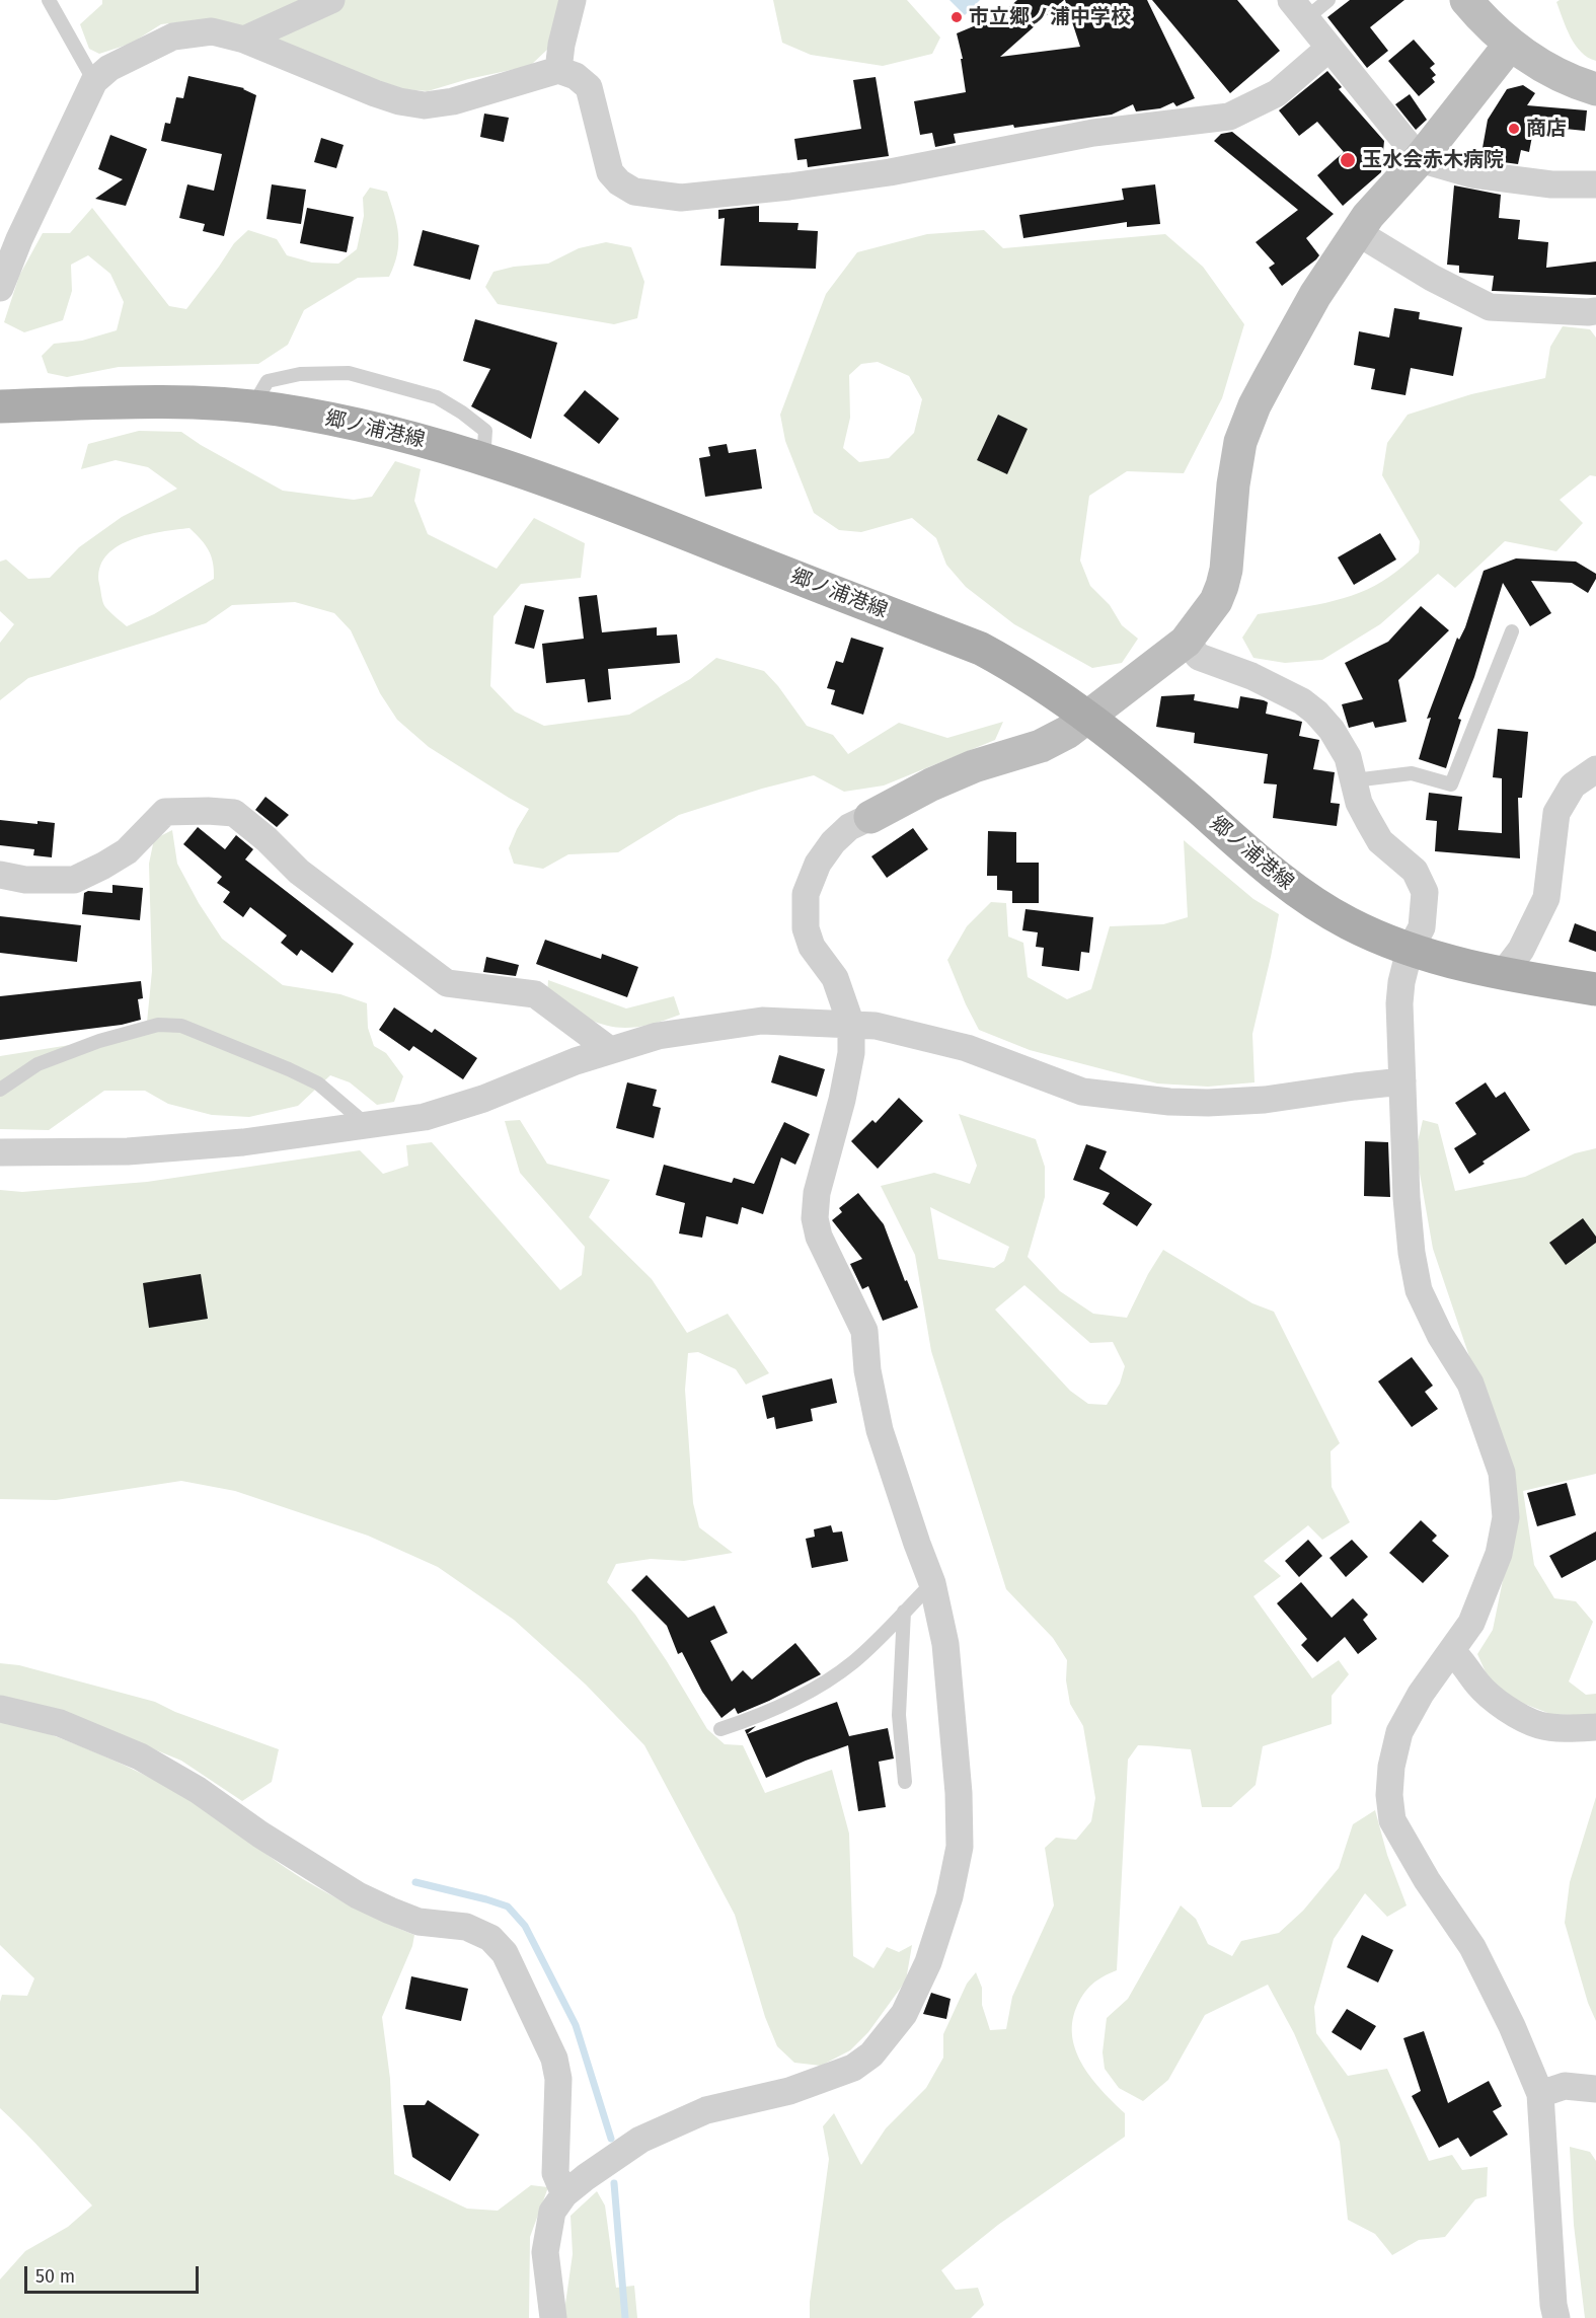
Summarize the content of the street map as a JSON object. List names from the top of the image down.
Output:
{
  "streets": {
    "main road": ["郷ノ浦港線"]
  },
  "places": ["市立郷ノ浦中学校", "商店", "玉水会赤木病院"],
  "scale_bar": "50 m"
}
